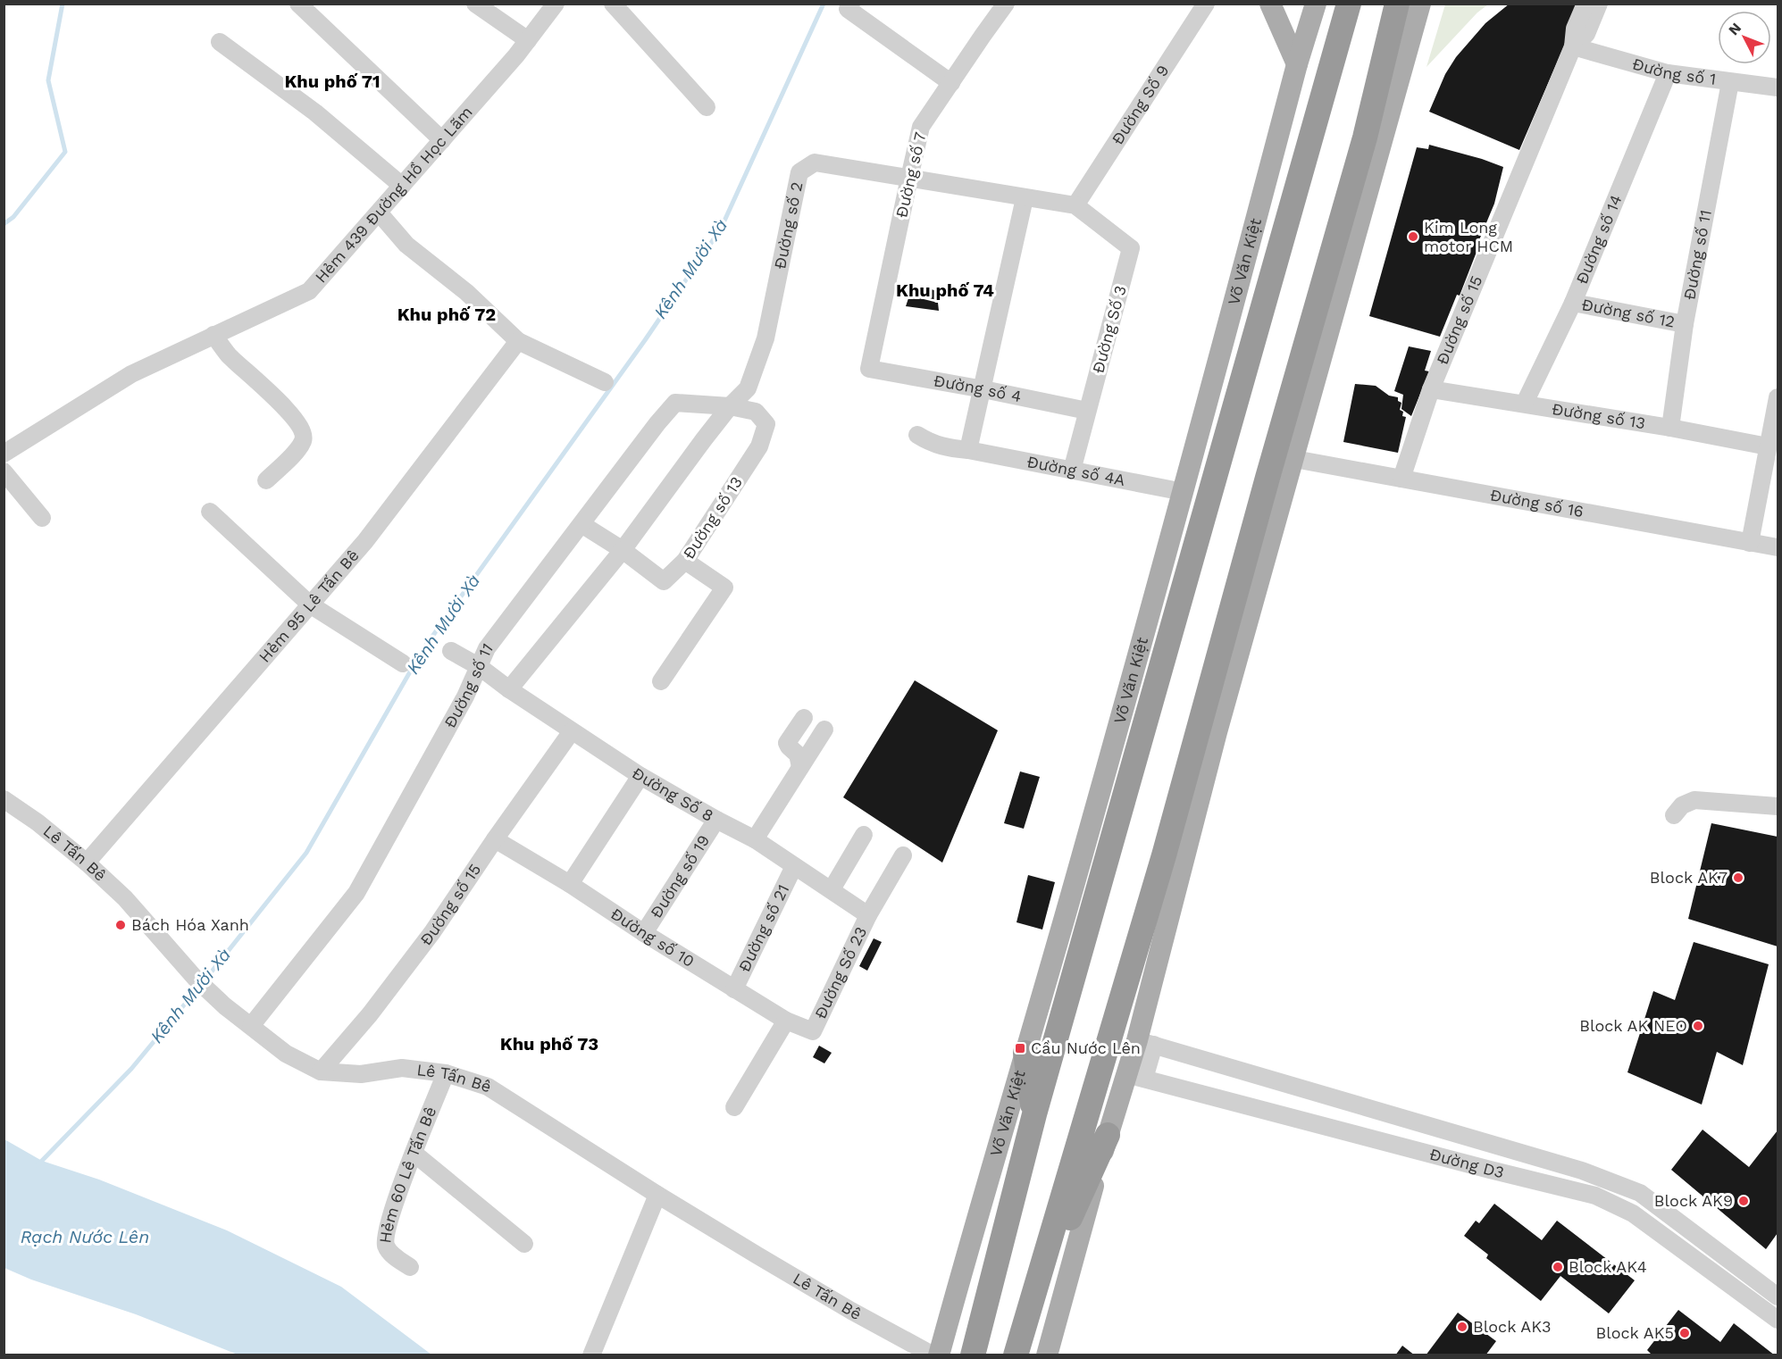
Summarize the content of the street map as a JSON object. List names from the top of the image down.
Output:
{
  "streets": {
    "highway": ["Võ Văn Kiệt"],
    "street": [
      "Đường số 1",
      "Đường Số 9",
      "Đường số 7",
      "Hẻm 439 Đường Hồ Học Lãm",
      "Đường số 2",
      "Đường số 14",
      "Đường số 11",
      "Đường số 12",
      "Đường số 15",
      "Đường Số 3",
      "Đường số 4",
      "Đường số 13",
      "Đường số 4A",
      "Đường số 16",
      "Hẻm 95 Lê Tấn Bê",
      "Đường Số 8",
      "Lê Tấn Bê",
      "Đường số 19",
      "Đường số 21",
      "Đường số 10",
      "Đường Số 23",
      "Đường D3",
      "Hẻm 60 Lê Tấn Bê"
    ]
  },
  "crossings": [
    ["Đường số 1", "Đường số 14"],
    ["Đường số 1", "Đường số 11"],
    ["Đường số 1", "Đường số 15"],
    ["Đường Số 9", "Đường số 2"],
    ["Đường số 7", "Đường số 2"],
    ["Đường số 7", "Đường số 4"],
    ["Đường số 2", "Đường số 11"],
    ["Đường số 2", "Đường Số 3"],
    ["Đường số 2", "Đường số 13"],
    ["Đường số 14", "Đường số 12"],
    ["Đường số 14", "Đường số 13"],
    ["Đường số 11", "Đường số 12"],
    ["Đường số 11", "Đường số 13"],
    ["Đường số 11", "Đường Số 8"],
    ["Đường số 11", "Lê Tấn Bê"],
    ["Võ Văn Kiệt", "Đường số 4A"],
    ["Đường số 15", "Đường số 13"],
    ["Đường số 15", "Đường số 16"],
    ["Đường số 15", "Đường Số 8"],
    ["Đường số 15", "Lê Tấn Bê"],
    ["Đường số 15", "Đường số 10"],
    ["Đường Số 3", "Đường số 4"],
    ["Đường Số 3", "Đường số 4A"],
    ["Hẻm 95 Lê Tấn Bê", "Lê Tấn Bê"],
    ["Đường Số 8", "Đường số 19"],
    ["Đường Số 8", "Đường số 21"],
    ["Đường Số 8", "Đường Số 23"],
    ["Lê Tấn Bê", "Hẻm 60 Lê Tấn Bê"],
    ["Đường số 19", "Đường số 10"],
    ["Đường số 21", "Đường số 10"],
    ["Đường số 10", "Đường Số 23"]
  ],
  "districts": [
    "Khu phố 71",
    "Khu phố 74",
    "Khu phố 72",
    "Khu phố 73"
  ],
  "water": ["Kênh Mười Xà", "Rạch Nước Lên"],
  "places": {
    "other": [
      "Kim Long motor HCM",
      "Block AK7",
      "Bách Hóa Xanh",
      "Block AK NEO",
      "Block AK9",
      "Block AK4",
      "Block AK3",
      "Block AK5"
    ],
    "transit": ["Cầu Nước Lên"]
  },
  "north": "top left"
}
